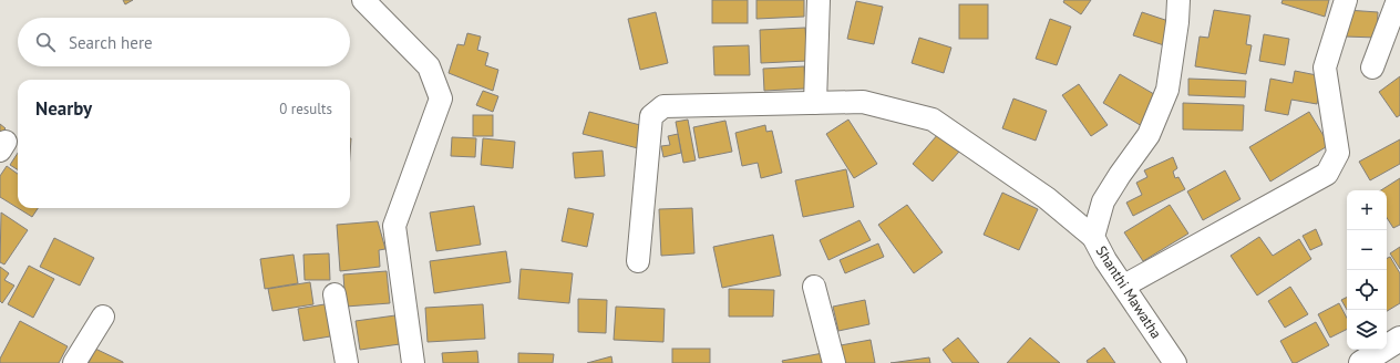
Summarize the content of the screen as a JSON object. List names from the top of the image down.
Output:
{
  "streets": {
    "street": ["Shanthi Mawatha"]
  },
  "page": {
    "search": "Search here",
    "heading": ["Nearby", "0 results"],
    "map_buttons": ["+", "−"]
  }
}
